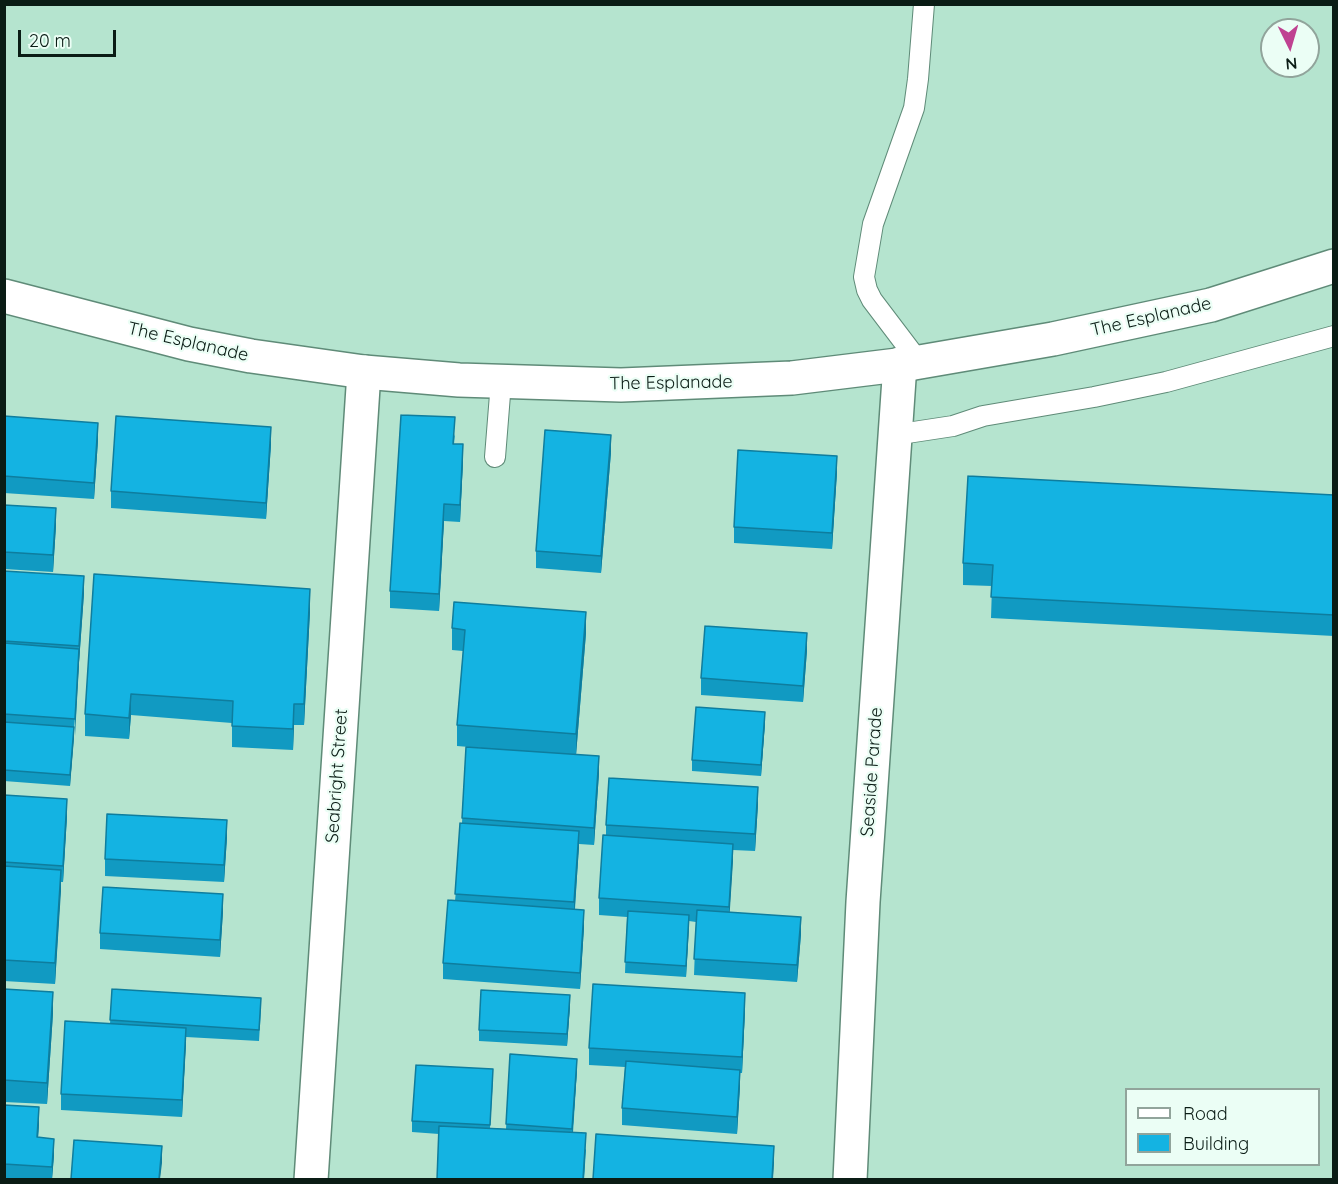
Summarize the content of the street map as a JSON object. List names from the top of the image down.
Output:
{
  "streets": {
    "street": ["The Esplanade", "Seaside Parade", "Seabright Street"]
  },
  "crossings": [
    ["The Esplanade", "Seaside Parade"],
    ["The Esplanade", "Seabright Street"]
  ],
  "legend": ["Road", "Building"],
  "scale_bar": "20 m",
  "north": "bottom"
}
